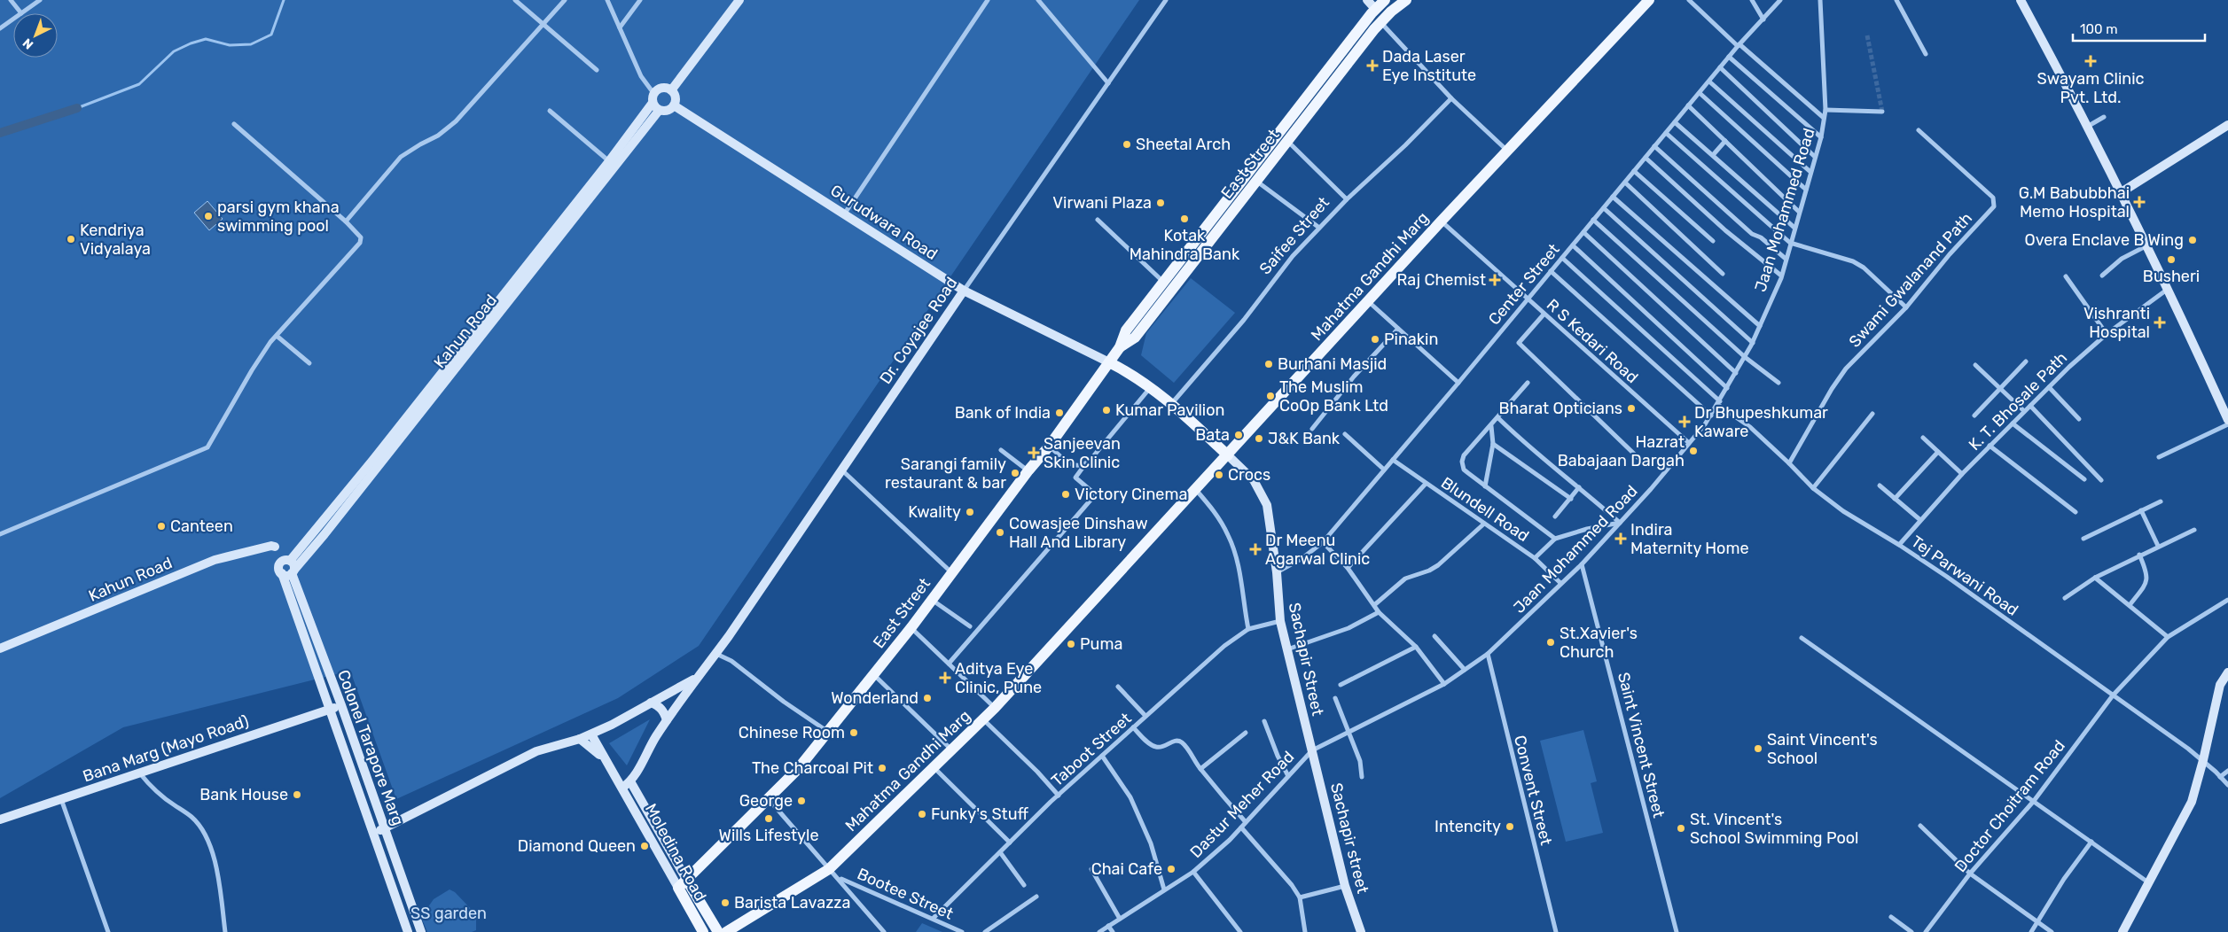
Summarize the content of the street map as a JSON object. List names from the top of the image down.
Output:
{
  "streets": {
    "main road": ["East Street", "Mahatma Gandhi Marg", "Moledina Road"],
    "street": [
      "Jaan Mohammed Road",
      "Gurudwara Road",
      "Saifee Street",
      "Swami Gwalanand Path",
      "Center Street",
      "Dr. Coyajee Road",
      "Kahun Road",
      "R S Kedari Road",
      "K. T. Bhosale Path",
      "Blundell Road",
      "Tej Parwani Road",
      "Sachapir Street",
      "Saint Vincent Street",
      "Colonel Tarapore Marg",
      "Bana Marg (Mayo Road)",
      "Taboot Street",
      "Convent Street",
      "Dastur Meher Road",
      "Doctor Choitram Road",
      "Sachapir street",
      "Bootee Street"
    ]
  },
  "crossings": [
    ["East Street", "Gurudwara Road"],
    ["East Street", "Moledina Road"],
    ["Jaan Mohammed Road", "R S Kedari Road"],
    ["Jaan Mohammed Road", "Blundell Road"],
    ["Jaan Mohammed Road", "Tej Parwani Road"],
    ["Jaan Mohammed Road", "Sachapir Street"],
    ["Jaan Mohammed Road", "Saint Vincent Street"],
    ["Jaan Mohammed Road", "Convent Street"],
    ["Jaan Mohammed Road", "Dastur Meher Road"],
    ["Jaan Mohammed Road", "Sachapir street"],
    ["Gurudwara Road", "Dr. Coyajee Road"],
    ["Gurudwara Road", "Kahun Road"],
    ["Mahatma Gandhi Marg", "R S Kedari Road"],
    ["Mahatma Gandhi Marg", "Sachapir Street"],
    ["Swami Gwalanand Path", "Tej Parwani Road"],
    ["Center Street", "R S Kedari Road"],
    ["Center Street", "Blundell Road"],
    ["Center Street", "Tej Parwani Road"],
    ["Center Street", "Sachapir Street"],
    ["Kahun Road", "Colonel Tarapore Marg"],
    ["K. T. Bhosale Path", "Tej Parwani Road"],
    ["Tej Parwani Road", "Doctor Choitram Road"],
    ["Sachapir Street", "Taboot Street"],
    ["Sachapir Street", "Dastur Meher Road"],
    ["Sachapir Street", "Sachapir street"],
    ["Colonel Tarapore Marg", "Bana Marg (Mayo Road)"],
    ["Taboot Street", "Bootee Street"],
    ["Dastur Meher Road", "Sachapir street"]
  ],
  "parks": ["SS garden"],
  "places": {
    "health": [
      "Swayam Clinic Pvt. Ltd.",
      "Dada Laser Eye Institute",
      "G.M Babubbhai Memo Hospital",
      "Raj Chemist",
      "Vishranti Hospital",
      "Dr Bhupeshkumar Kaware",
      "Sanjeevan Skin Clinic",
      "Indira Maternity Home",
      "Dr Meenu Agarwal Clinic",
      "Aditya Eye Clinic, Pune"
    ],
    "other": [
      "Sheetal Arch",
      "Virwani Plaza",
      "parsi gym khana swimming pool",
      "Kotak Mahindra Bank",
      "Kendriya Vidyalaya",
      "Overa Enclave B Wing",
      "Busheri",
      "Pinakin",
      "Burhani Masjid",
      "The Muslim CoOp Bank Ltd",
      "Bharat Opticians",
      "Kumar Pavilion",
      "Bank of India",
      "Bata",
      "J&K Bank",
      "Hazrat Babajaan Dargah",
      "Sarangi family restaurant & bar",
      "Crocs",
      "Victory Cinema",
      "Kwality",
      "Canteen",
      "Cowasjee Dinshaw Hall And Library",
      "St.Xavier's Church",
      "Puma",
      "Wonderland",
      "Chinese Room",
      "Saint Vincent's School",
      "The Charcoal Pit",
      "Bank House",
      "George",
      "Funky's Stuff",
      "Wills Lifestyle",
      "Intencity",
      "St. Vincent's School Swimming Pool",
      "Diamond Queen",
      "Chai Cafe",
      "Barista Lavazza"
    ]
  },
  "scale_bar": "100 m",
  "north": "bottom left"
}
